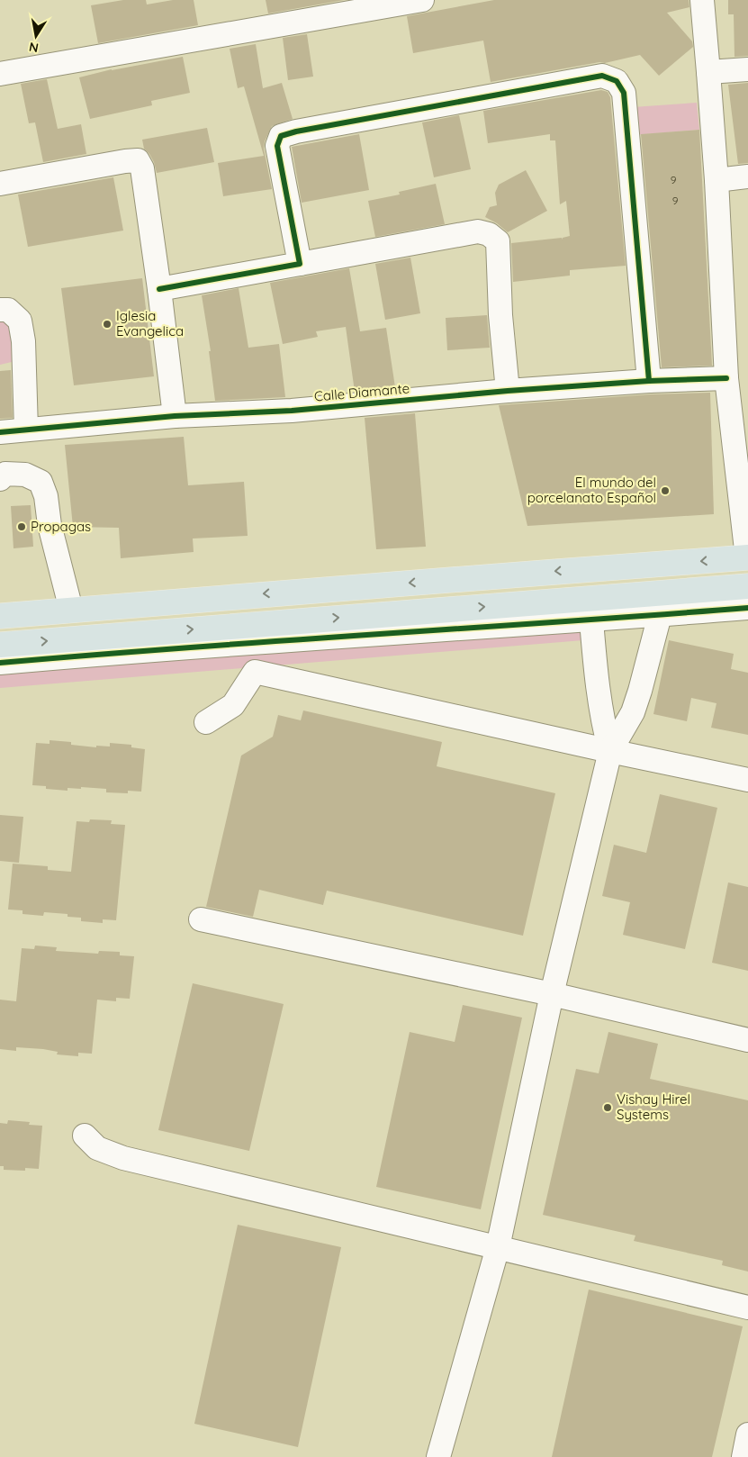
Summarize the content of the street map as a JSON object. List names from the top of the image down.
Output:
{
  "streets": {
    "street": ["Calle Diamante"]
  },
  "places": [
    "Iglesia Evangelica",
    "El mundo del porcelanato Español",
    "Propagas",
    "Vishay Hirel Systems"
  ],
  "house_numbers": ["9", "9"],
  "north": "bottom"
}
